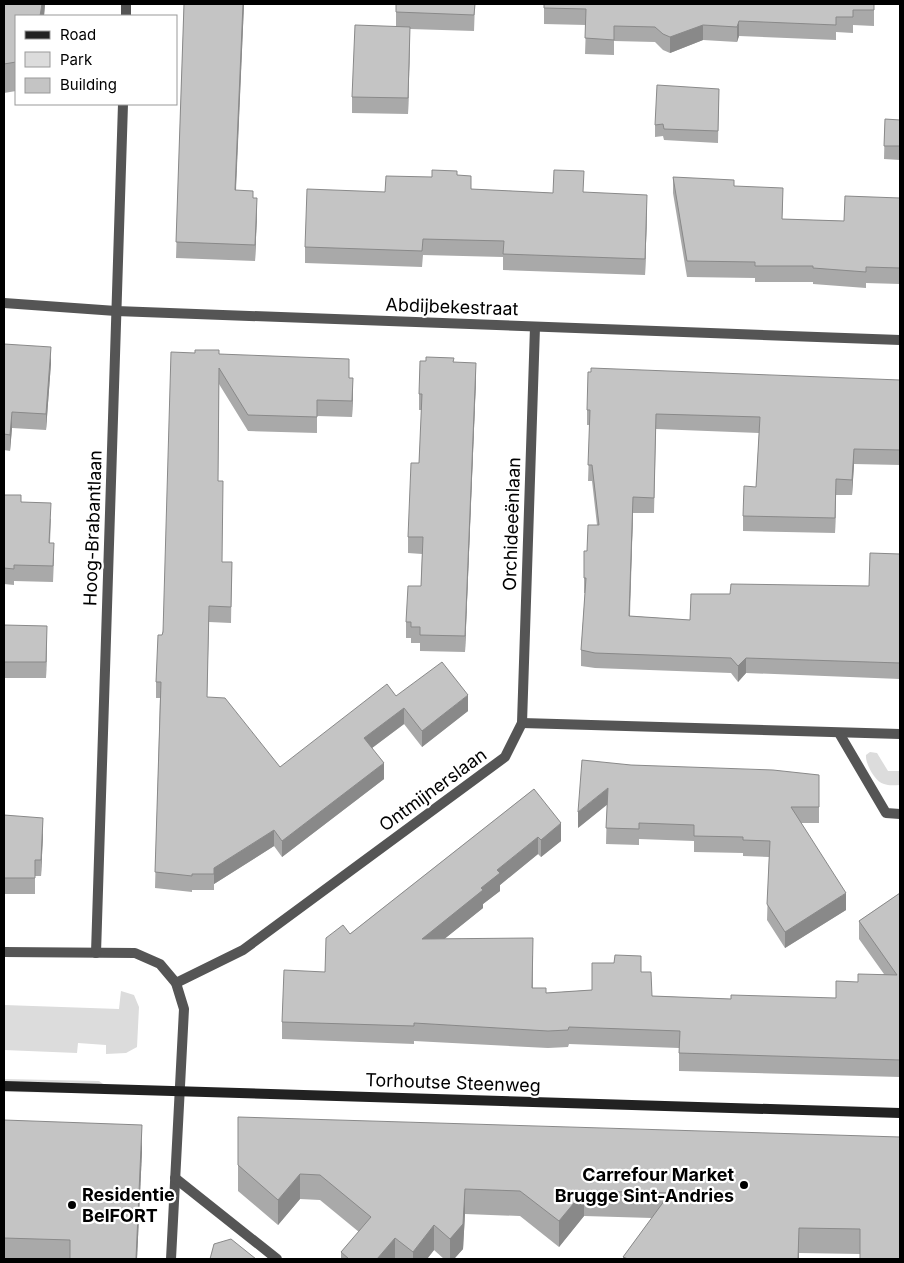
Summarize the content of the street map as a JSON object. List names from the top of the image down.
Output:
{
  "streets": {
    "main road": ["Torhoutse Steenweg"],
    "street": [
      "Abdijbekestraat",
      "Orchideeënlaan",
      "Hoog-Brabantlaan",
      "Ontmijnerslaan"
    ]
  },
  "crossings": [
    ["Abdijbekestraat", "Orchideeënlaan"],
    ["Abdijbekestraat", "Hoog-Brabantlaan"],
    ["Orchideeënlaan", "Ontmijnerslaan"]
  ],
  "places": ["Carrefour Market Brugge Sint-Andries", "Residentie BelFORT"],
  "legend": ["Road", "Park", "Building"]
}
